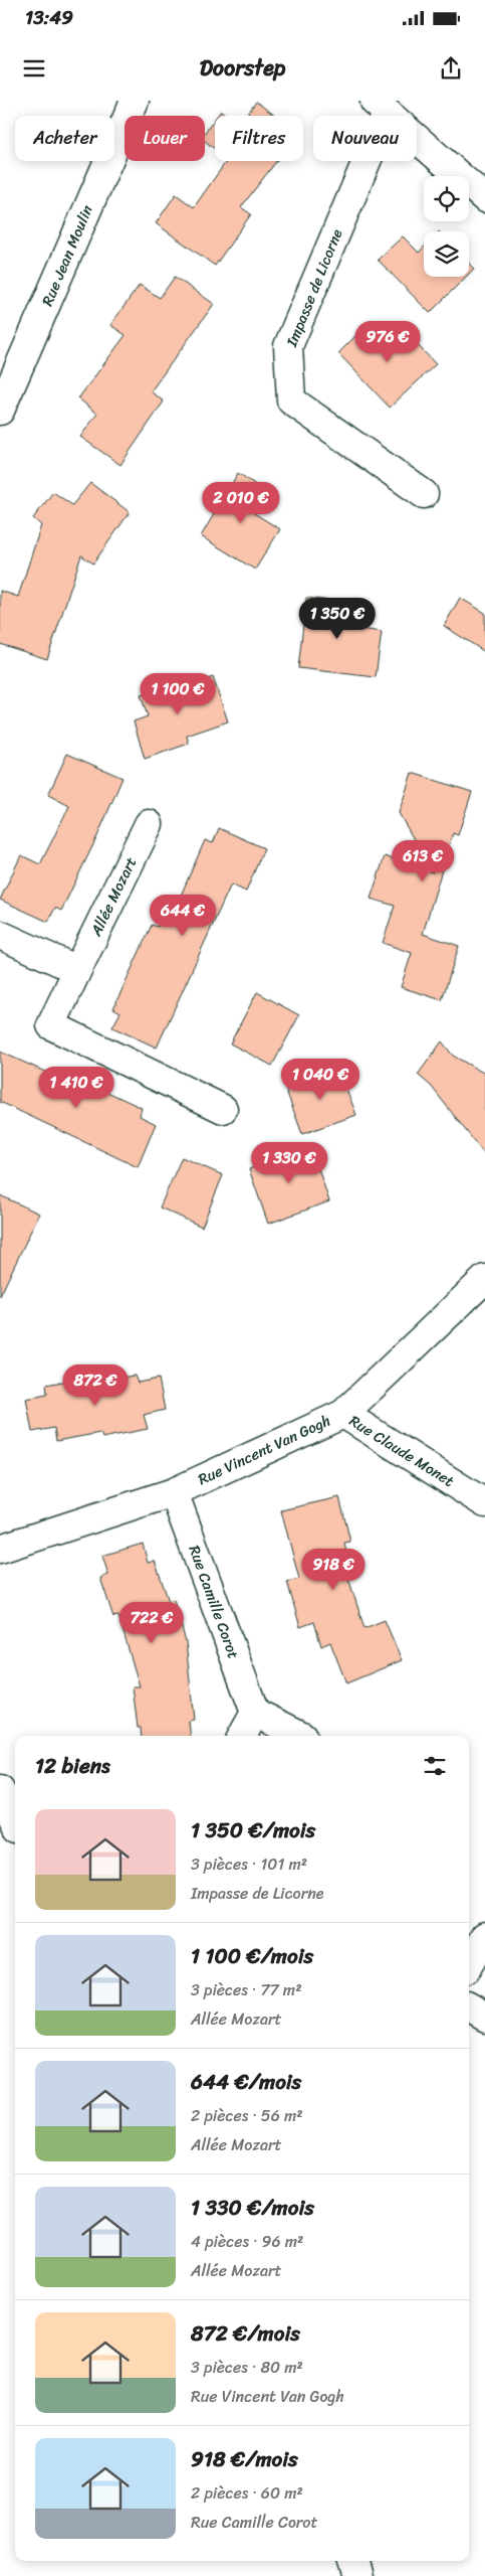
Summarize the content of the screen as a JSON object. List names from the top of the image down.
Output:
{
  "streets": {
    "street": [
      "Rue Jean Moulin",
      "Impasse de Licorne",
      "Allée Mozart",
      "Rue Vincent Van Gogh",
      "Rue Claude Monet",
      "Rue Camille Corot"
    ]
  },
  "crossings": [
    ["Rue Vincent Van Gogh", "Rue Claude Monet"],
    ["Rue Vincent Van Gogh", "Rue Camille Corot"]
  ],
  "page": {
    "status": "13:49",
    "header": "Doorstep",
    "chip": [
      "Acheter",
      "Louer",
      "Filtres",
      "Nouveau"
    ],
    "price": [
      "976 €",
      "2 010 €",
      "1 350 €",
      "1 100 €",
      "613 €",
      "644 €",
      "1 040 €",
      "1 410 €",
      "1 330 €",
      "872 €",
      "918 €",
      "722 €"
    ],
    "heading": "12 biens",
    "list": [
      {
        "name": "1 350 €/mois",
        "note": "3 pièces · 101 m² · Impasse de Licorne"
      },
      {
        "name": "1 100 €/mois",
        "note": "3 pièces · 77 m² · Allée Mozart"
      },
      {
        "name": "644 €/mois",
        "note": "2 pièces · 56 m² · Allée Mozart"
      },
      {
        "name": "1 330 €/mois",
        "note": "4 pièces · 96 m² · Allée Mozart"
      },
      {
        "name": "872 €/mois",
        "note": "3 pièces · 80 m² · Rue Vincent Van Gogh"
      },
      {
        "name": "918 €/mois",
        "note": "2 pièces · 60 m² · Rue Camille Corot"
      }
    ]
  }
}
